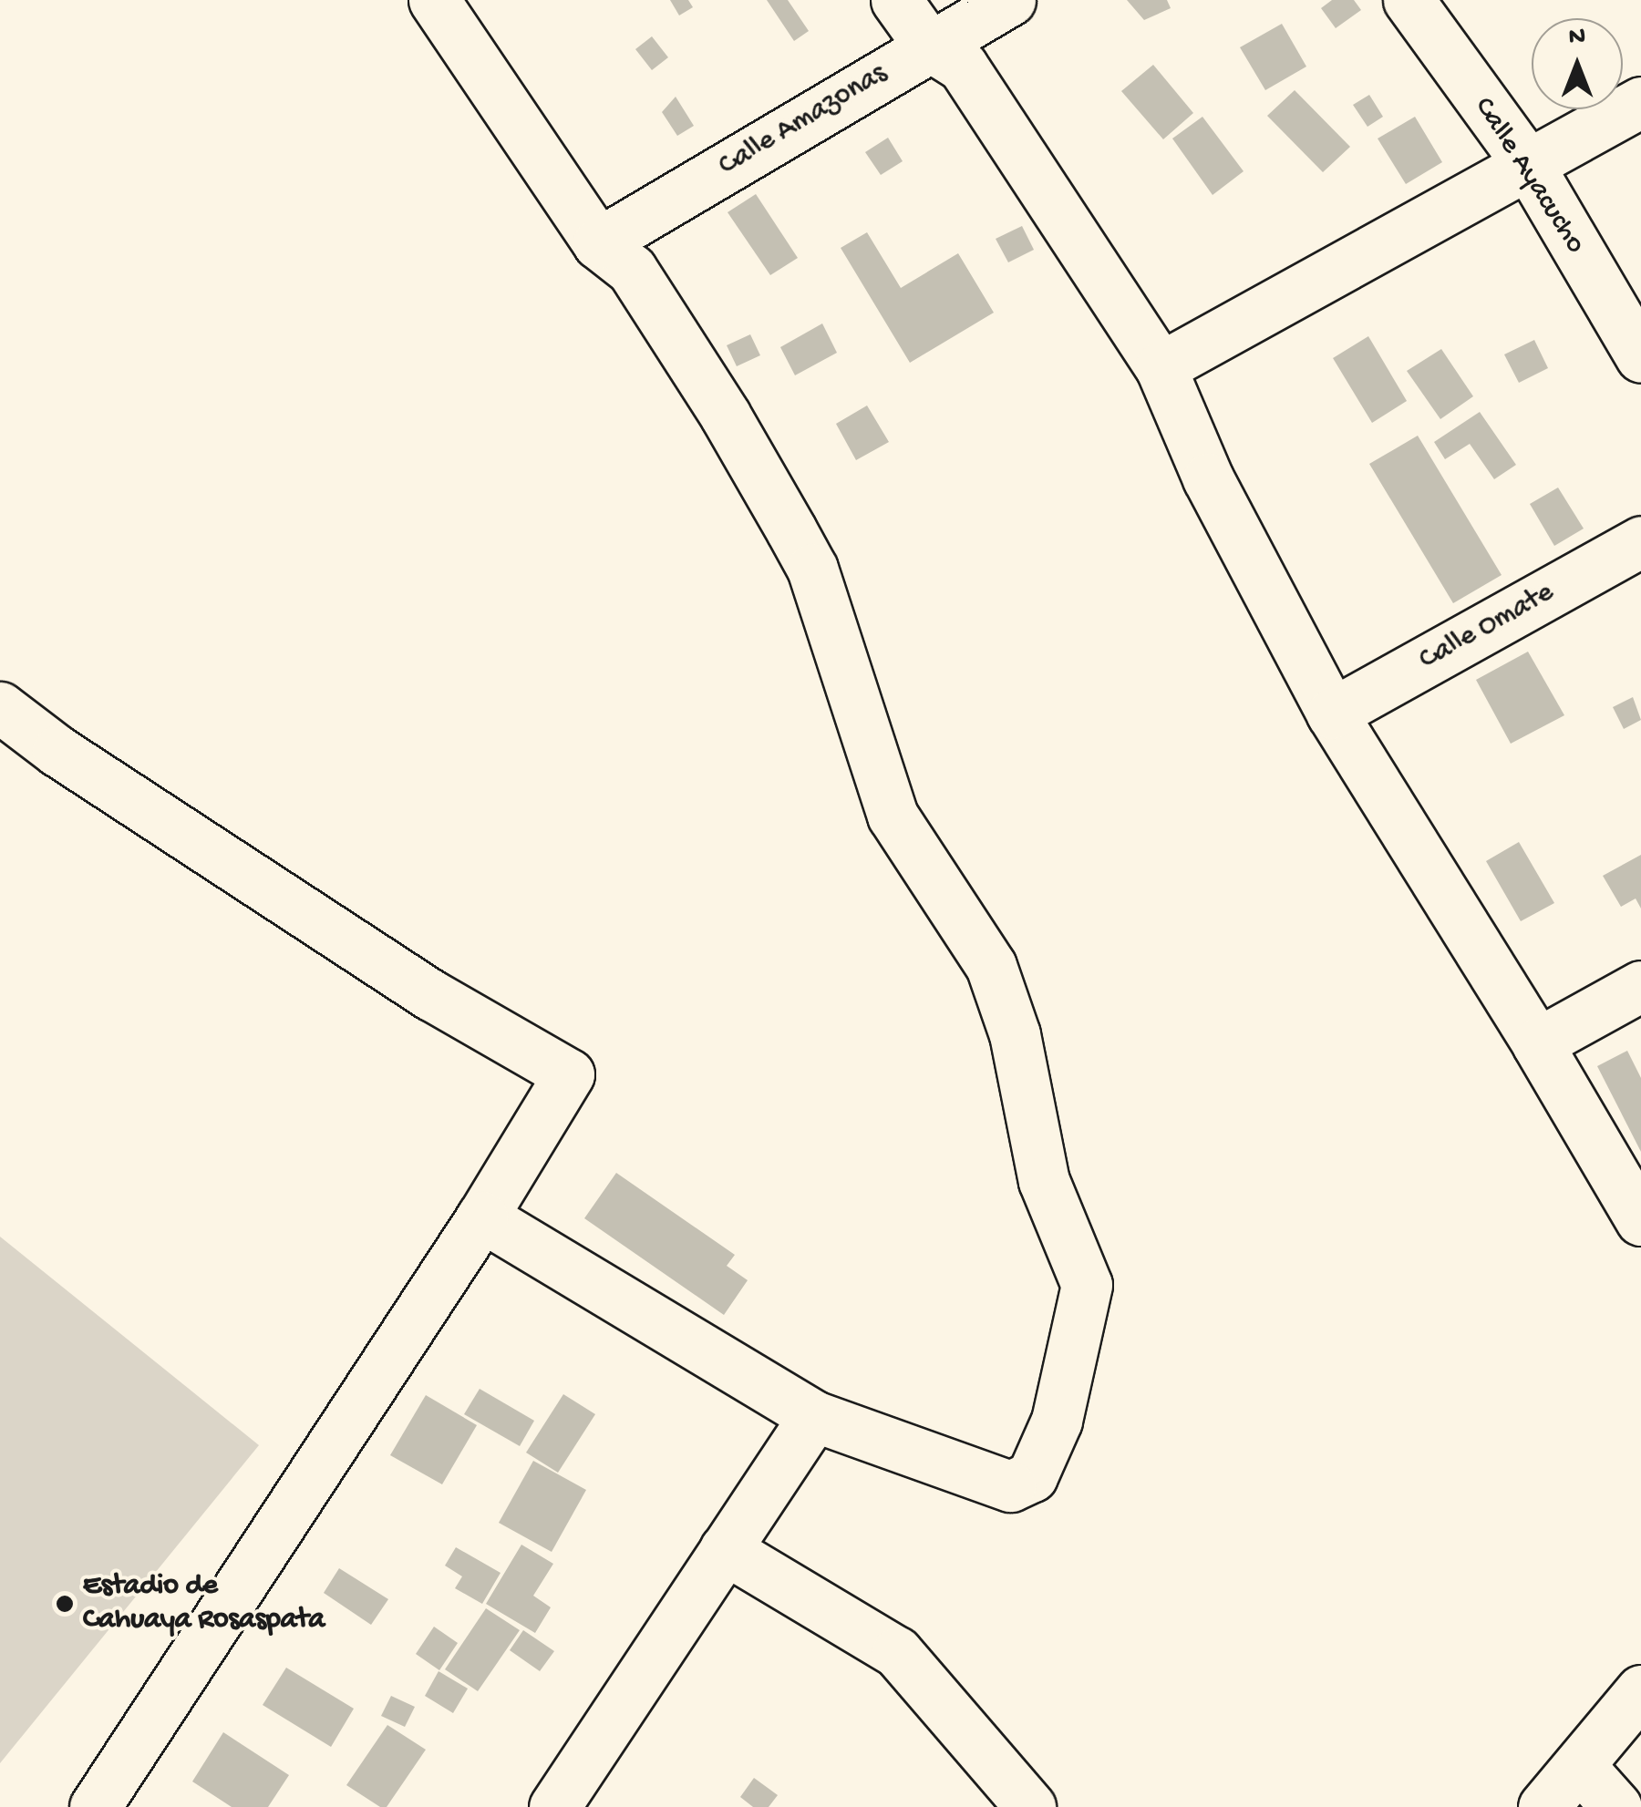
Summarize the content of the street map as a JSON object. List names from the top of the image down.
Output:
{
  "streets": {
    "street": ["Calle Amazonas", "Calle Ayacucho", "Calle Omate"]
  },
  "places": ["Estadio de Cahuaya Rosaspata"],
  "north": "top"
}
